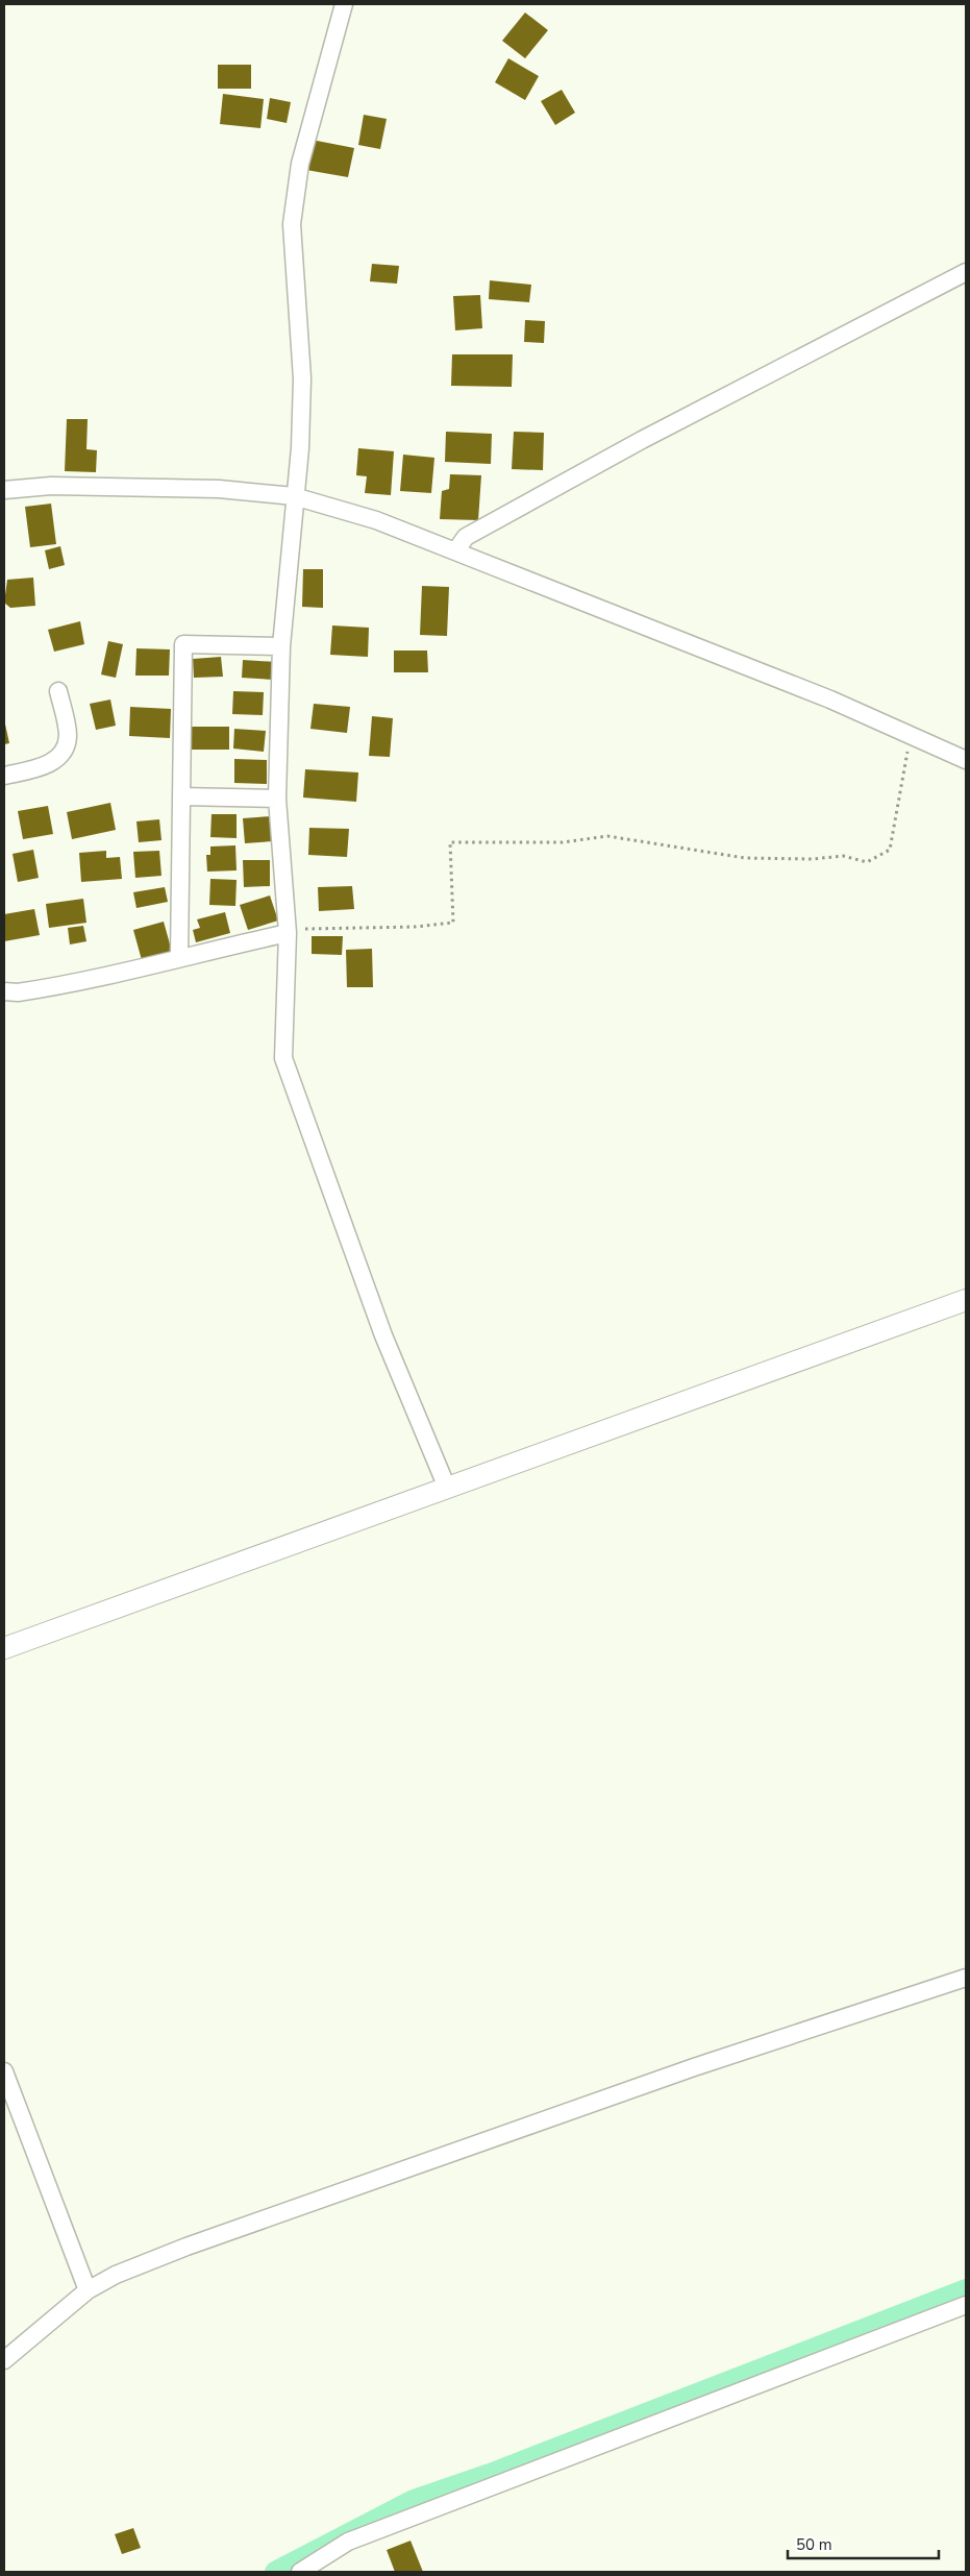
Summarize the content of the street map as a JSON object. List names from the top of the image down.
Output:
{
  "scale_bar": "50 m"
}
